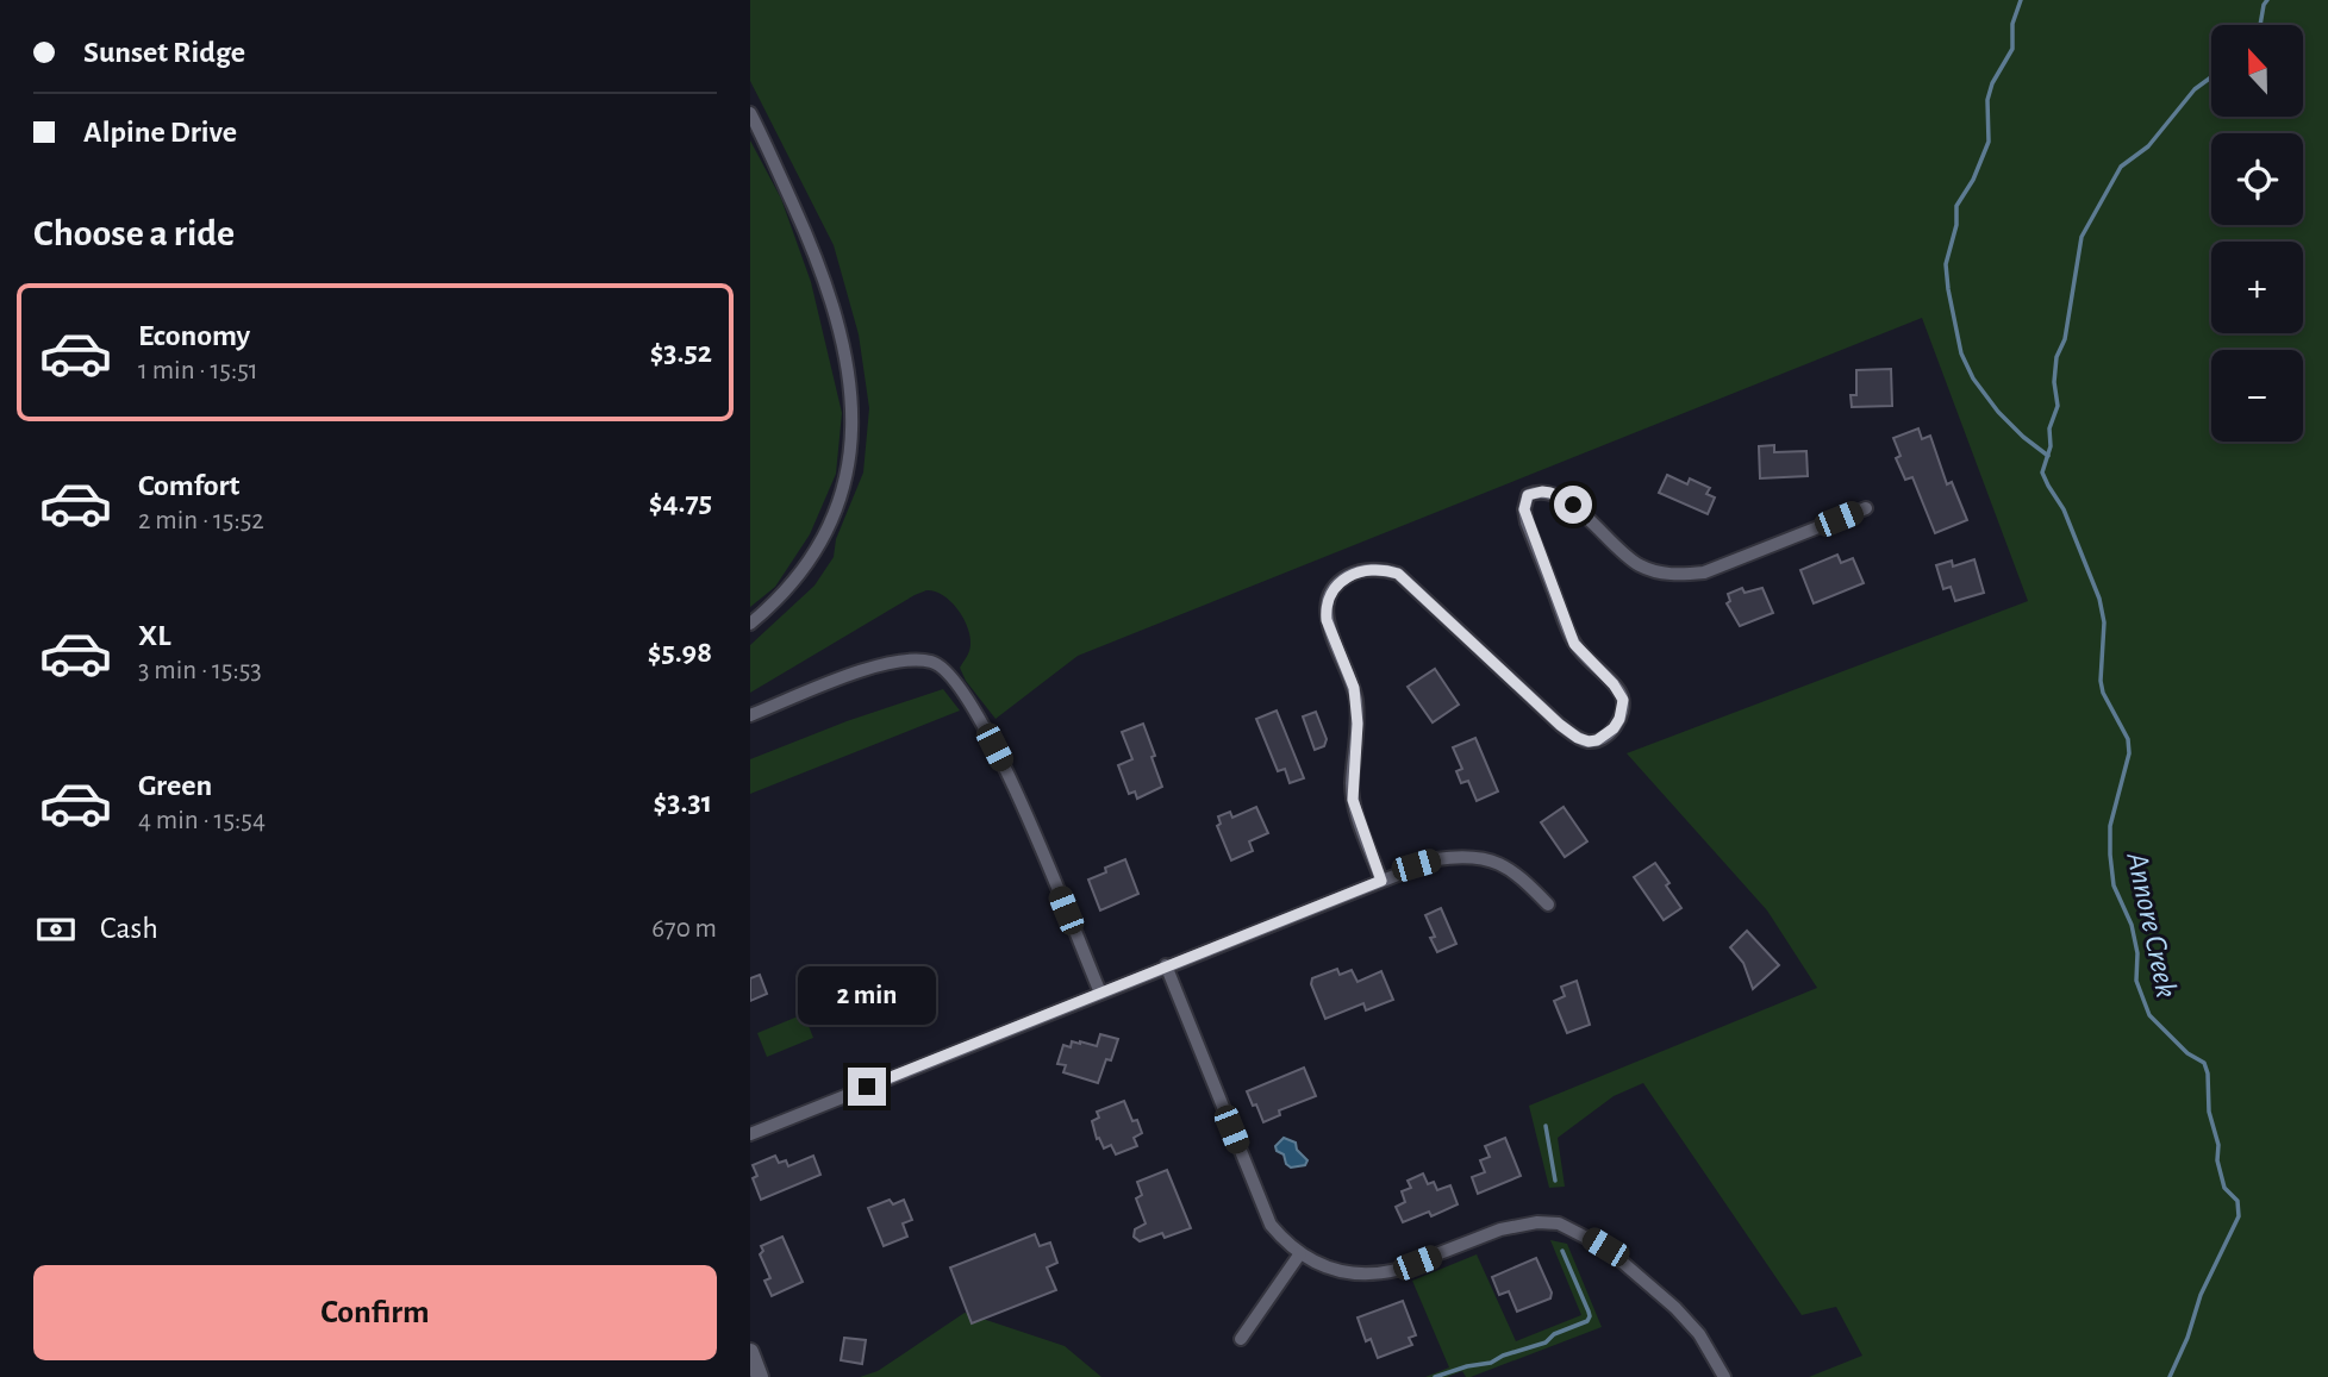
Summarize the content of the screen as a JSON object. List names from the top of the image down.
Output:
{
  "water": ["Annore Creek"],
  "north": "top",
  "page": {
    "banner": ["Sunset Ridge", "Alpine Drive"],
    "map_buttons": ["+", "−"],
    "heading": "Choose a ride",
    "list": [
      {
        "name": "Economy",
        "note": "1 min · 15:51",
        "value": "$3.52"
      },
      {
        "name": "Comfort",
        "note": "2 min · 15:52",
        "value": "$4.75"
      },
      {
        "name": "XL",
        "note": "3 min · 15:53",
        "value": "$5.98"
      },
      {
        "name": "Green",
        "note": "4 min · 15:54",
        "value": "$3.31"
      }
    ],
    "pay": ["Cash", "670 m"],
    "bubble": "2 min",
    "buttons": "Confirm"
  }
}
